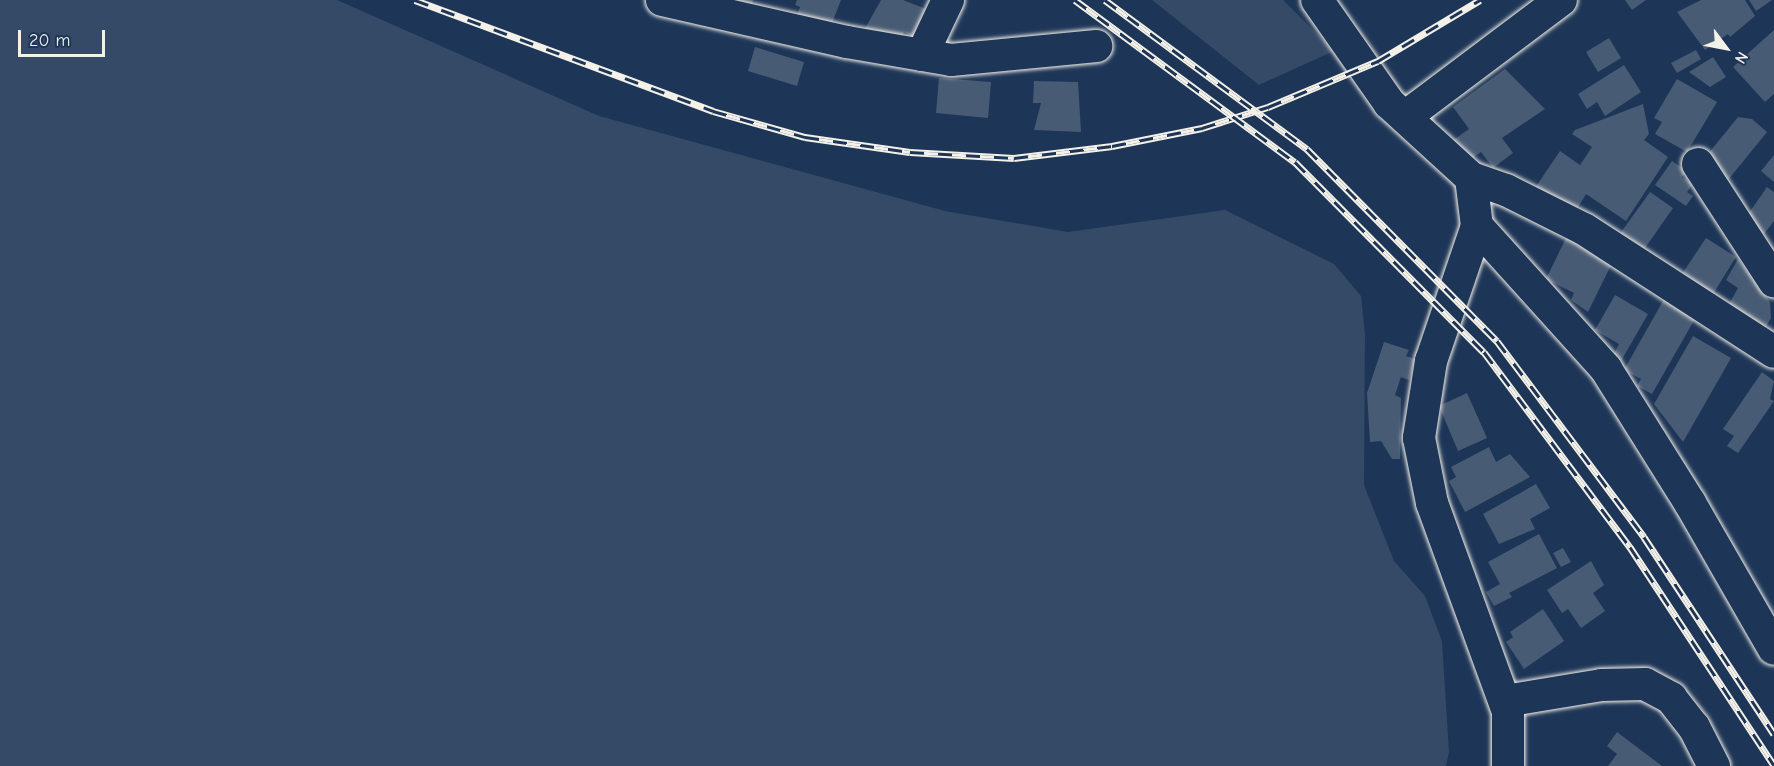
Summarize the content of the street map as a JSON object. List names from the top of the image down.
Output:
{
  "scale_bar": "20 m",
  "north": "bottom right"
}
